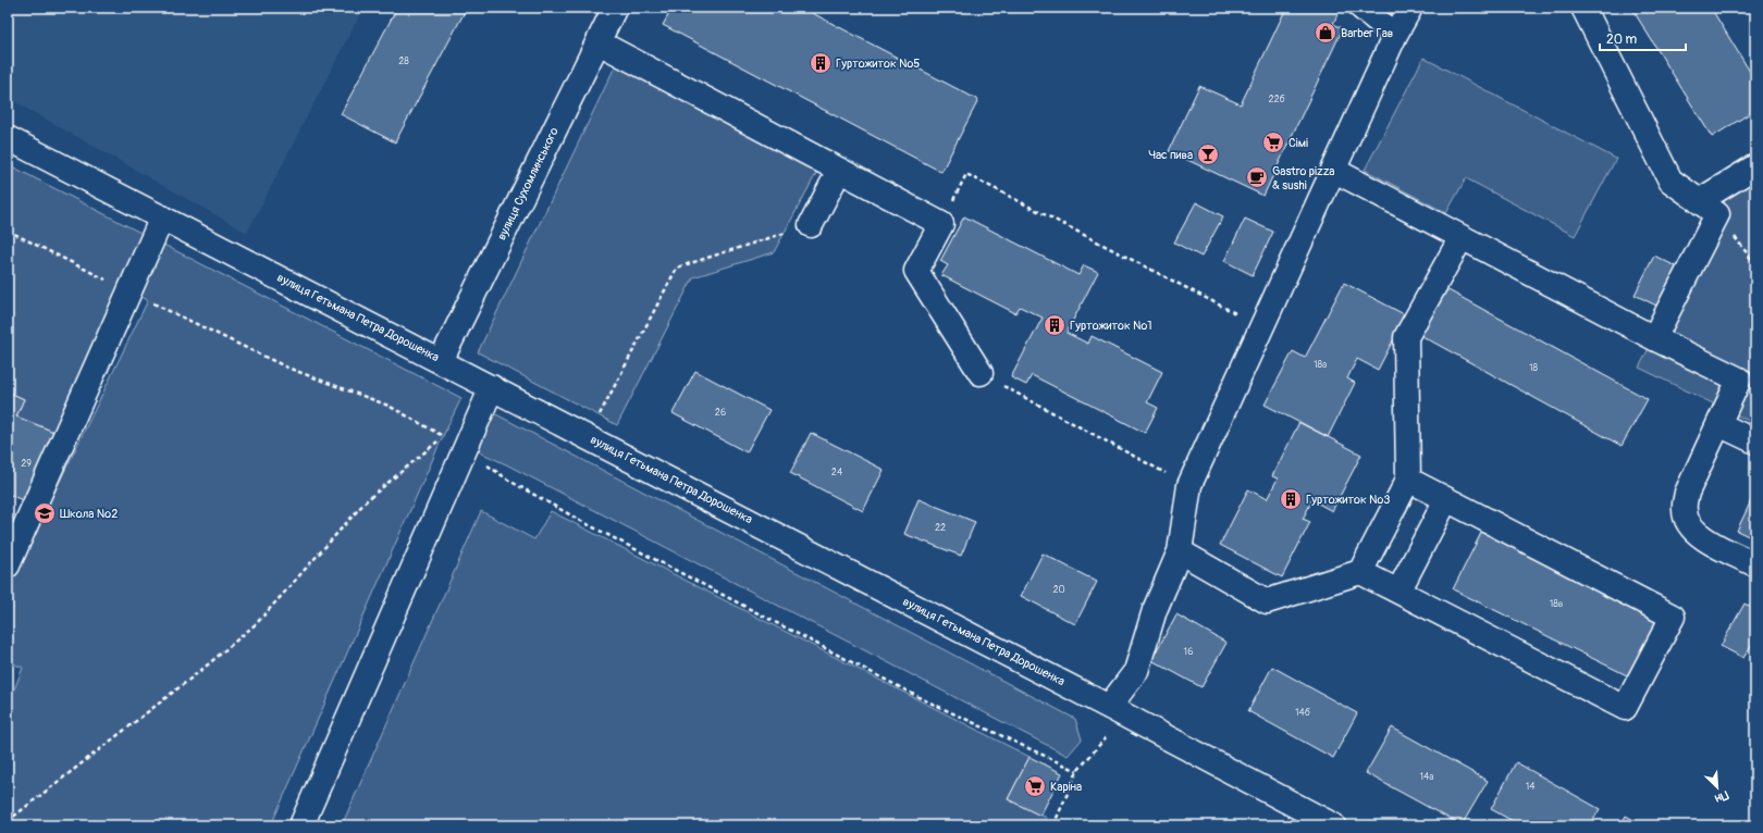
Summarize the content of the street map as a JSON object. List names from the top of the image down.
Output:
{
  "streets": {
    "street": ["вулиця Сухомлинського", "вулиця Гетьмана Петра Дорошенка"]
  },
  "crossings": [
    ["вулиця Сухомлинського", "вулиця Гетьмана Петра Дорошенка"]
  ],
  "places": {
    "shop": ["Barber Гав"],
    "building": ["Гуртожиток №5", "Гуртожиток №1", "Гуртожиток №3"],
    "supermarket": ["Сімі", "Каріна"],
    "bar": ["Час пива"],
    "cafe": ["Gastro pizza & sushi"],
    "school or university": ["Школа №2"]
  },
  "house_numbers": [
    "28",
    "22б",
    "18а",
    "18",
    "26",
    "29",
    "24",
    "22",
    "20",
    "18в",
    "16",
    "14б",
    "14а",
    "14"
  ],
  "scale_bar": "20 m",
  "north": "bottom right"
}
